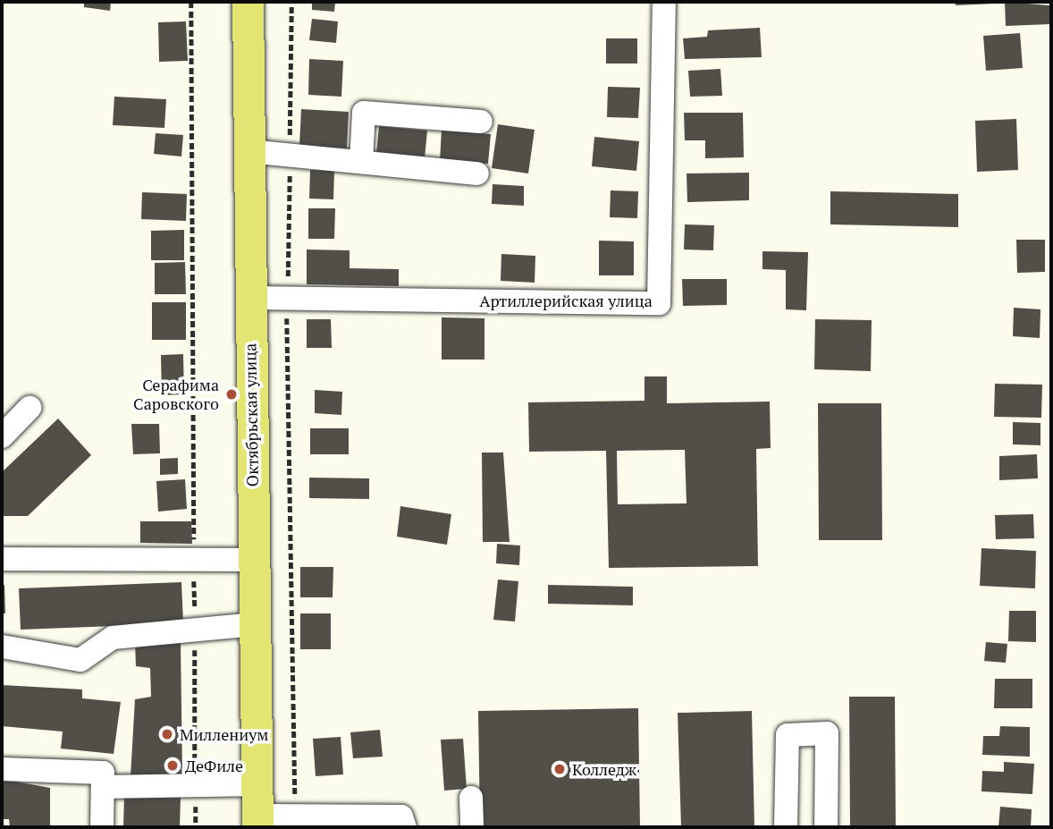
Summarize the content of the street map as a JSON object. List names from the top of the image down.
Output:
{
  "streets": {
    "main road": ["Октябрьская улица"],
    "street": ["Артиллерийская улица"]
  },
  "crossings": [
    ["Артиллерийская улица", "Октябрьская улица"]
  ],
  "places": [
    "Серафима Саровского",
    "Миллениум",
    "ДеФиле",
    "Колледж"
  ]
}
